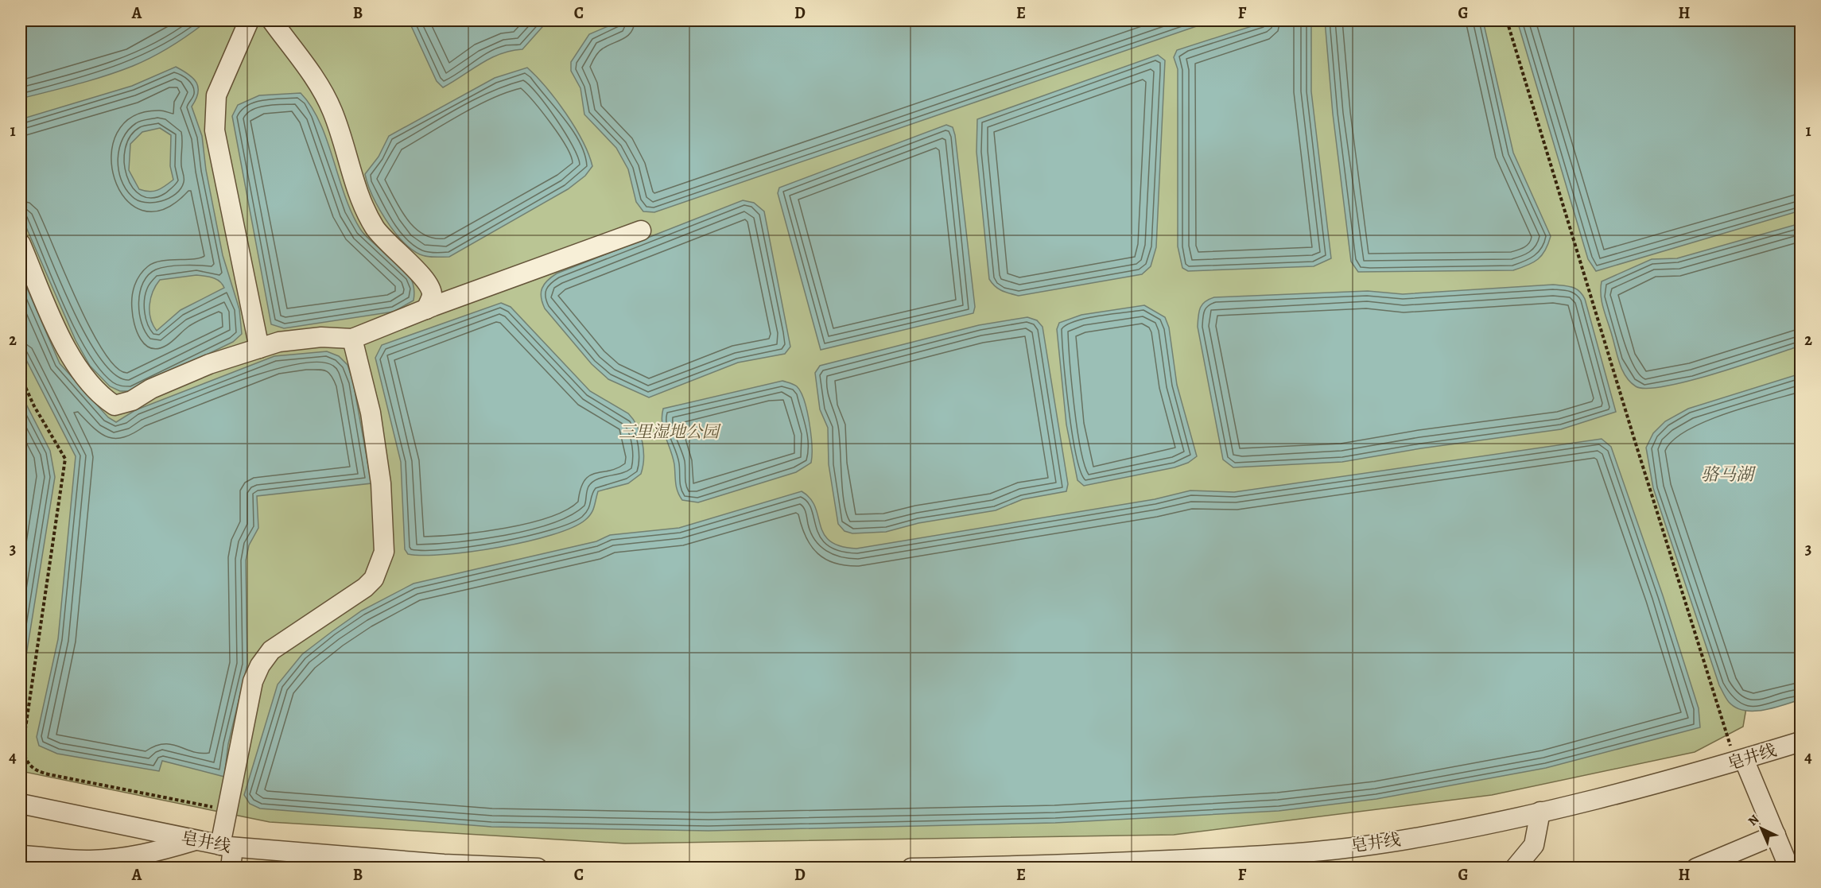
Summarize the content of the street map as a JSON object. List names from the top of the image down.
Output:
{
  "streets": {
    "street": ["皂井线"]
  },
  "water": ["骆马湖"],
  "parks": ["三里湿地公园"],
  "north": "top left",
  "grid": {
    "columns": [
      "A",
      "B",
      "C",
      "D",
      "E",
      "F",
      "G",
      "H"
    ],
    "rows": [
      "1",
      "2",
      "3",
      "4"
    ]
  }
}
